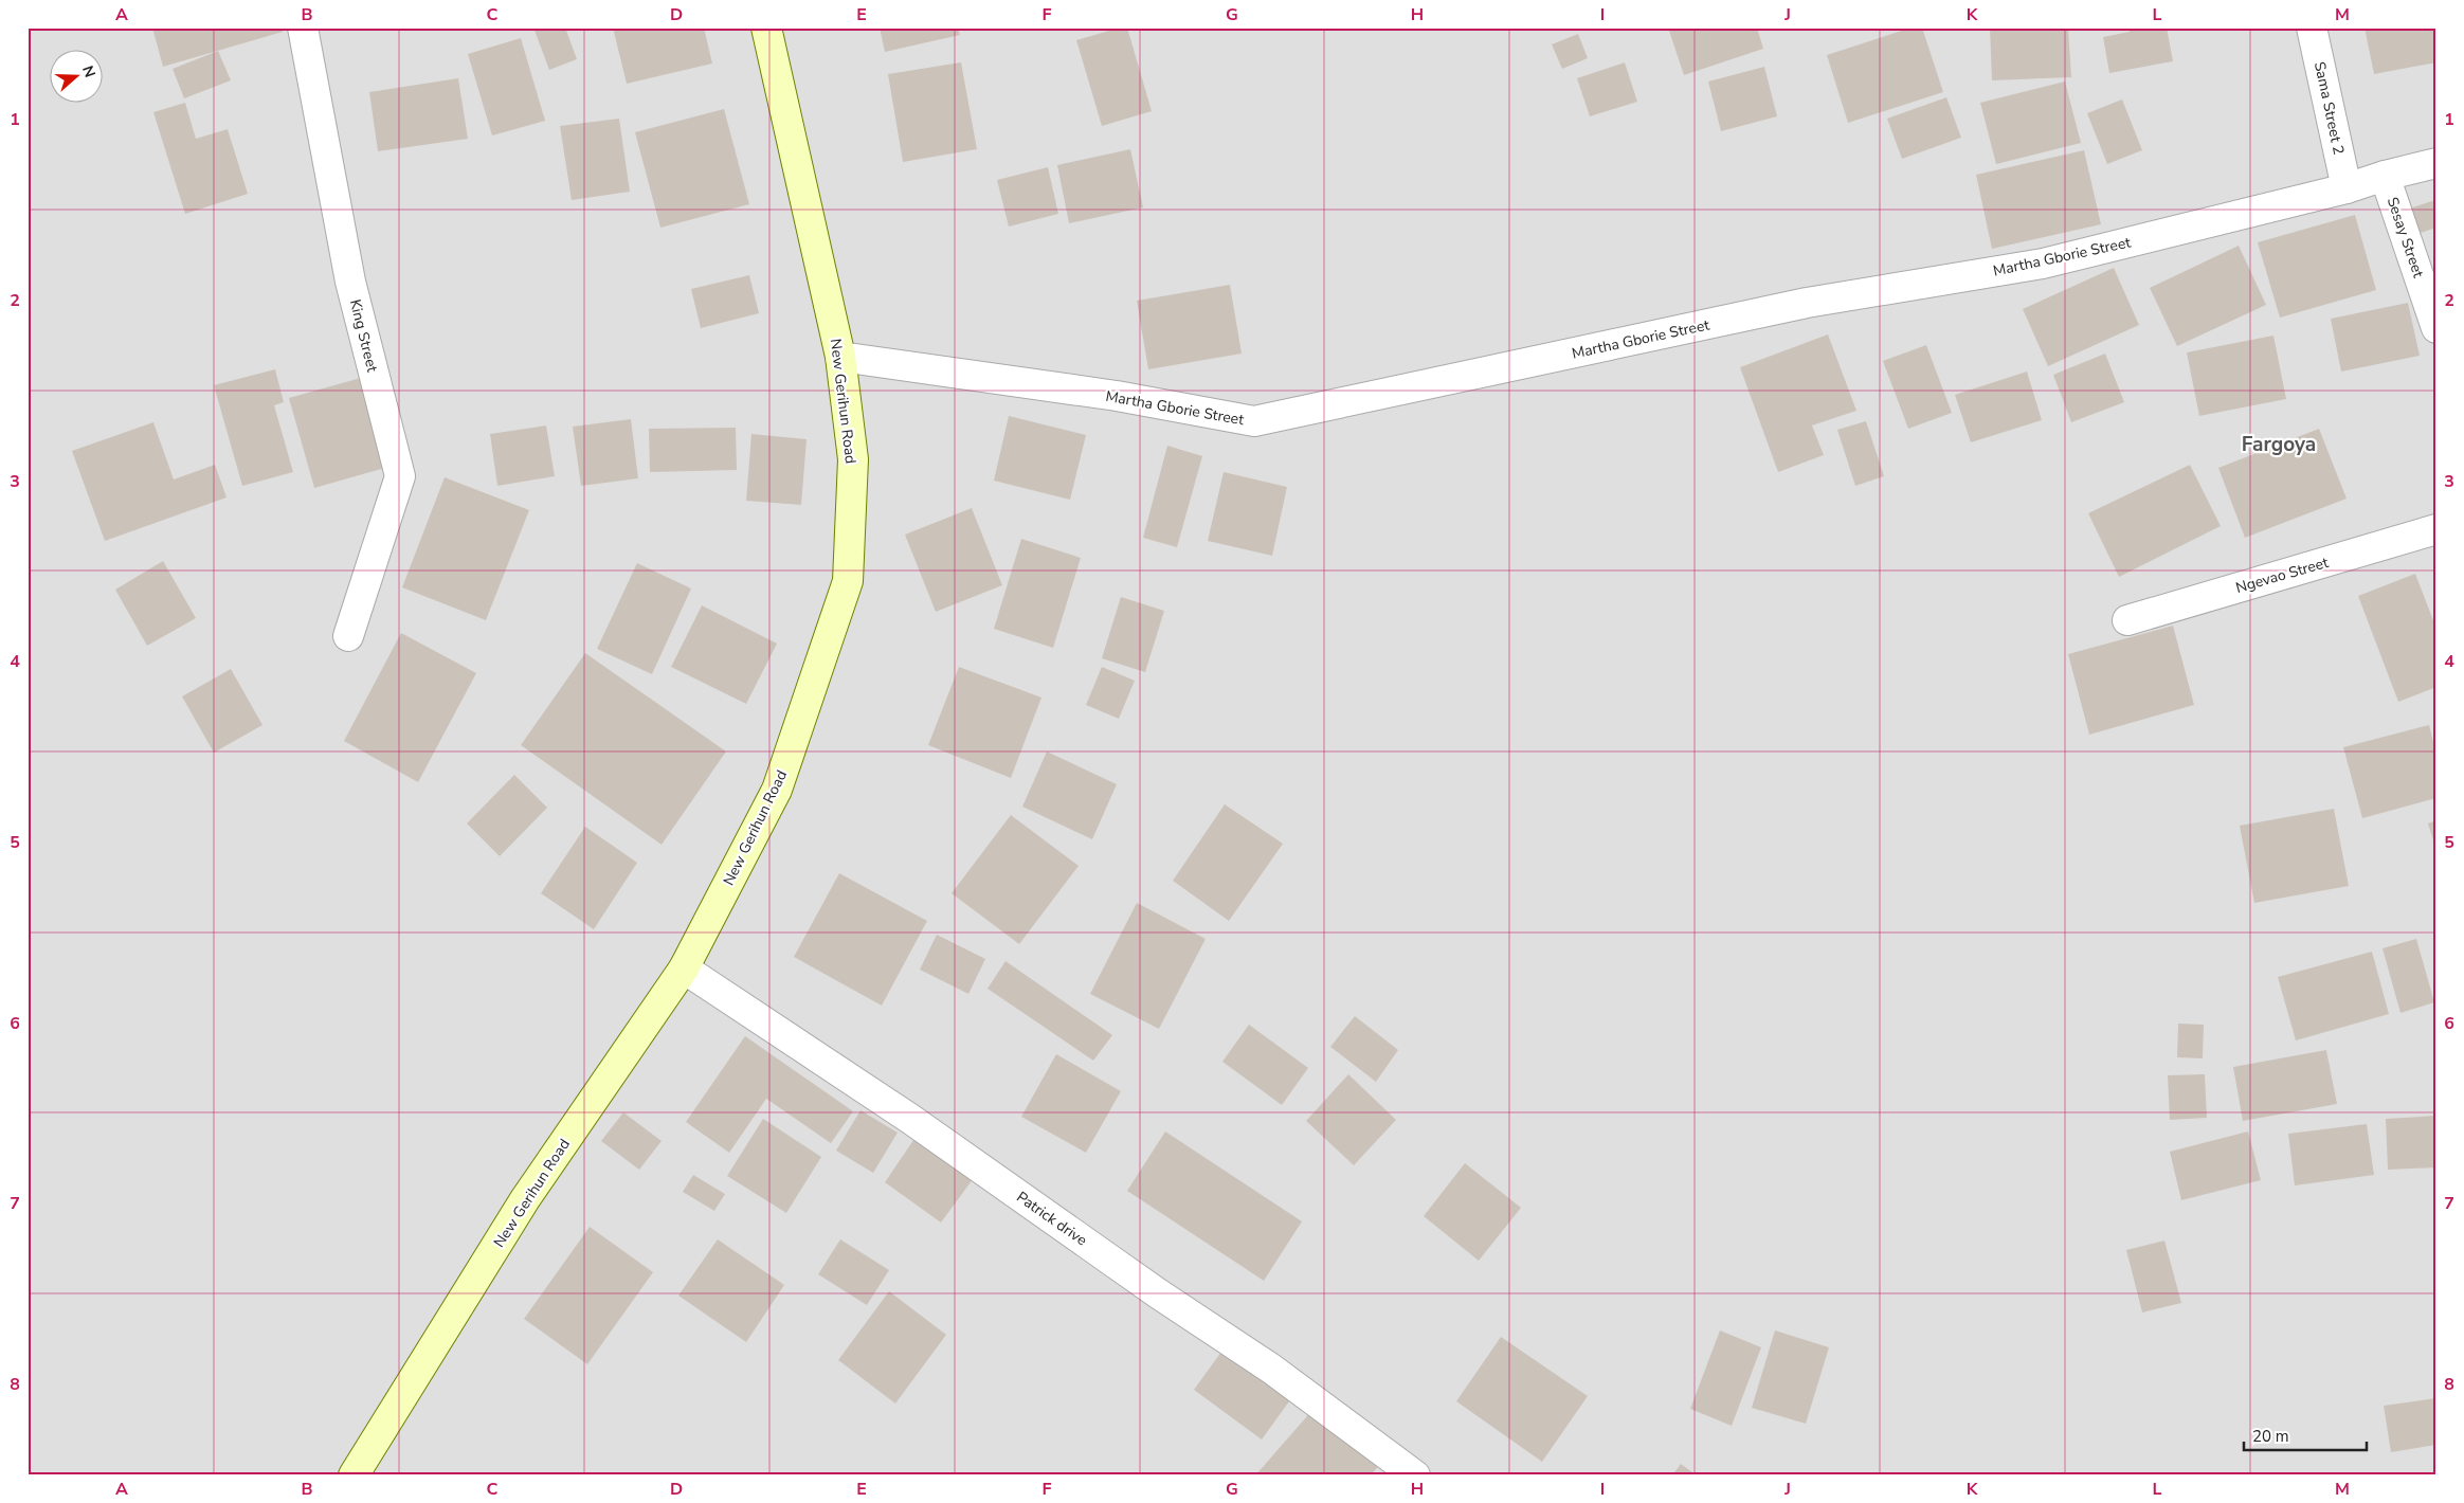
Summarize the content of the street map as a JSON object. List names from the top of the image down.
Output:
{
  "streets": {
    "street": [
      "Sama Street 2",
      "Sesay Street",
      "Martha Gborie Street",
      "King Street",
      "New Gerihun Road",
      "Ngevao Street",
      "Patrick drive"
    ]
  },
  "crossings": [
    ["Sama Street 2", "Martha Gborie Street"],
    ["Sesay Street", "Martha Gborie Street"],
    ["Martha Gborie Street", "New Gerihun Road"],
    ["New Gerihun Road", "Patrick drive"]
  ],
  "districts": ["Fargoya"],
  "scale_bar": "20 m",
  "north": "right",
  "grid": {
    "columns": [
      "A",
      "B",
      "C",
      "D",
      "E",
      "F",
      "G",
      "H",
      "I",
      "J",
      "K",
      "L",
      "M"
    ],
    "rows": [
      "1",
      "2",
      "3",
      "4",
      "5",
      "6",
      "7",
      "8"
    ]
  }
}
